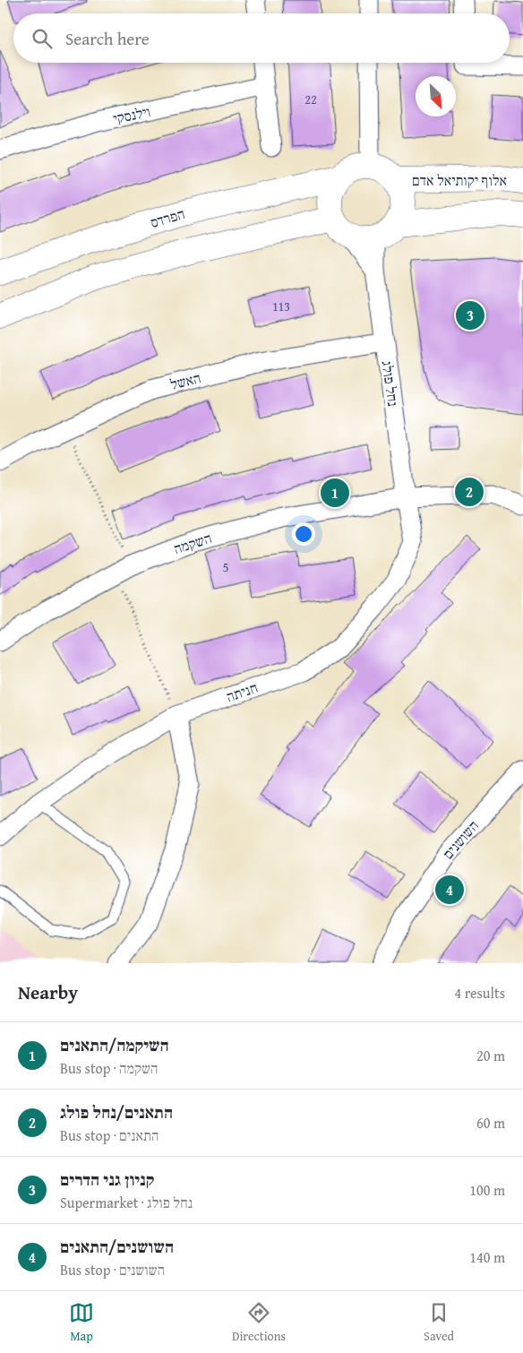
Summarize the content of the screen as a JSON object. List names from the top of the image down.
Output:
{
  "streets": {
    "street": [
      "וילנסקי",
      "אלוף יקותיאל אדם",
      "הפרדס",
      "האשל",
      "נחל פולג",
      "השקמה",
      "חניתה",
      "השושנים"
    ]
  },
  "crossings": [
    ["אלוף יקותיאל אדם", "הפרדס"],
    ["אלוף יקותיאל אדם", "נחל פולג"],
    ["הפרדס", "נחל פולג"],
    ["האשל", "נחל פולג"],
    ["נחל פולג", "השקמה"],
    ["נחל פולג", "חניתה"],
    ["השקמה", "חניתה"]
  ],
  "house_numbers": ["22", "113", "5"],
  "north": "bottom right",
  "page": {
    "search": "Search here",
    "pins": [
      "3",
      "2",
      "1",
      "4"
    ],
    "heading": ["Nearby", "4 results"],
    "list": [
      {
        "mark": "1",
        "name": "השיקמה/התאנים",
        "note": "Bus stop · השקמה",
        "value": "20 m"
      },
      {
        "mark": "2",
        "name": "התאנים/נחל פולג",
        "note": "Bus stop · התאנים",
        "value": "60 m"
      },
      {
        "mark": "3",
        "name": "קניון גני הדרים",
        "note": "Supermarket · נחל פולג",
        "value": "100 m"
      },
      {
        "mark": "4",
        "name": "השושנים/התאנים",
        "note": "Bus stop · השושנים",
        "value": "140 m"
      }
    ],
    "nav": ["Map", "Directions", "Saved"]
  }
}
